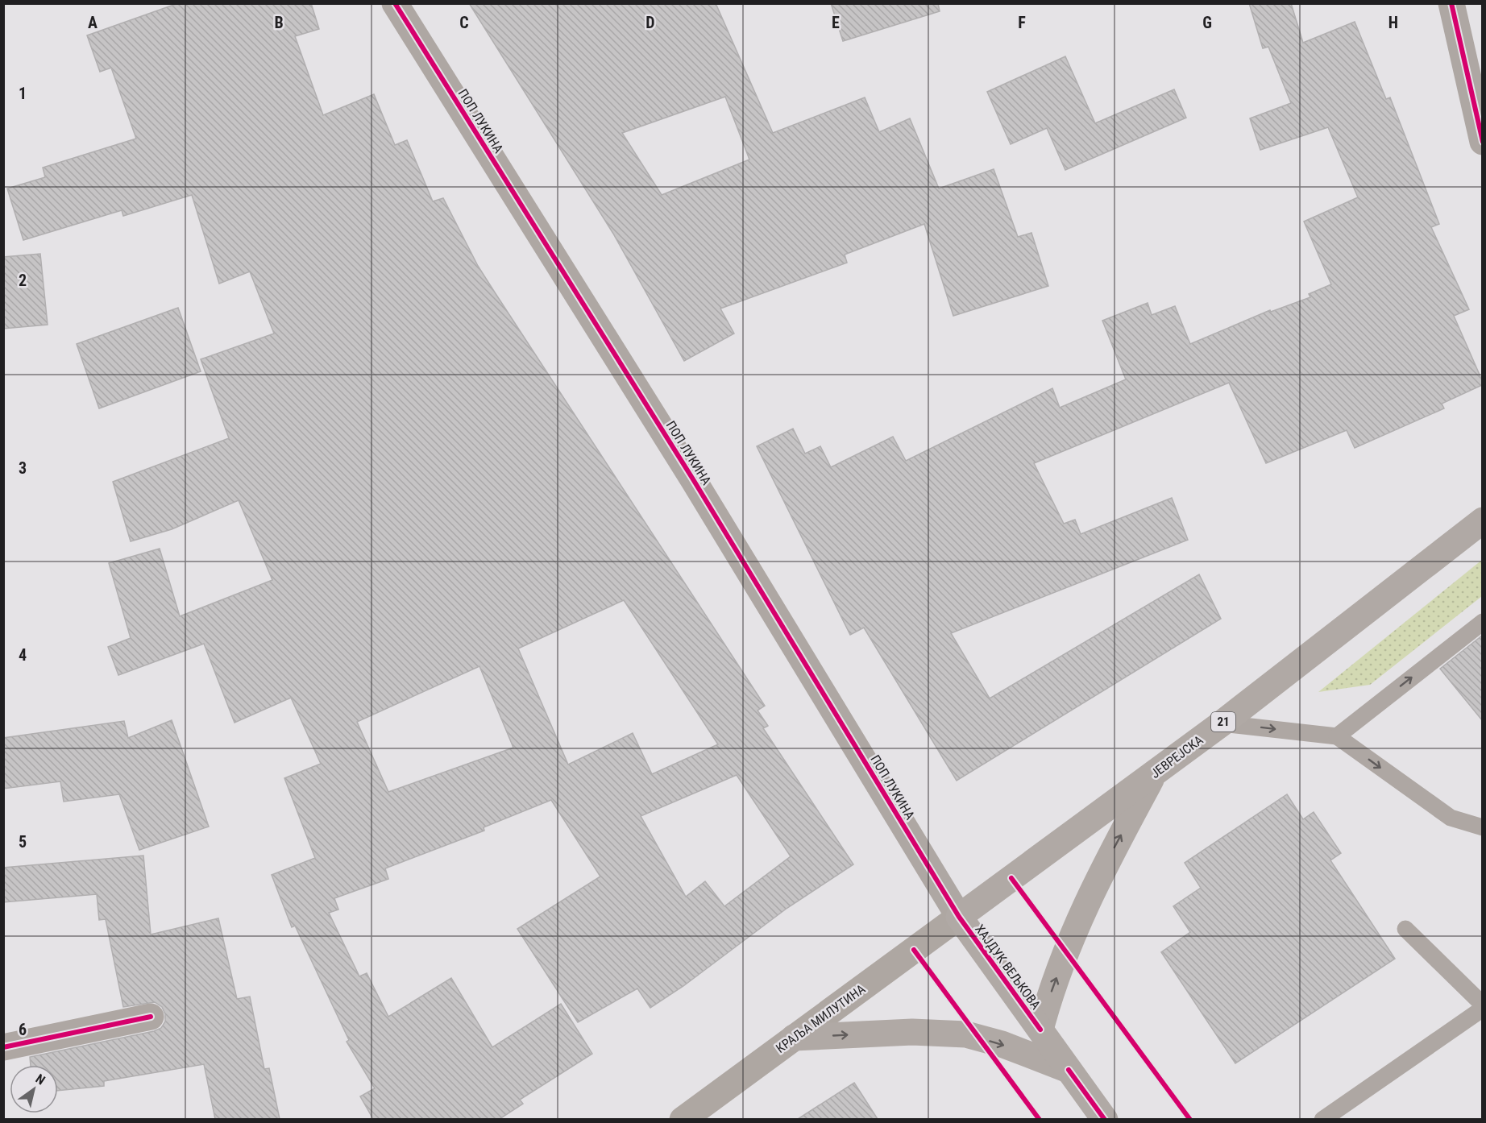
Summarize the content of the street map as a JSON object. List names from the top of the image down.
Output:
{
  "streets": {
    "main road": [
      "21",
      "ЈЕВРЕЈСКА",
      "ХАЈДУК ВЕЉКОВА",
      "КРАЉА МИЛУТИНА"
    ],
    "street": ["ПОП ЛУКИНА"]
  },
  "crossings": [
    ["ПОП ЛУКИНА", "ЈЕВРЕЈСКА"],
    ["ПОП ЛУКИНА", "ХАЈДУК ВЕЉКОВА"],
    ["ПОП ЛУКИНА", "КРАЉА МИЛУТИНА"],
    ["ЈЕВРЕЈСКА", "ХАЈДУК ВЕЉКОВА"],
    ["ЈЕВРЕЈСКА", "КРАЉА МИЛУТИНА"],
    ["ХАЈДУК ВЕЉКОВА", "КРАЉА МИЛУТИНА"]
  ],
  "north": "top right",
  "grid": {
    "columns": [
      "A",
      "B",
      "C",
      "D",
      "E",
      "F",
      "G",
      "H"
    ],
    "rows": [
      "1",
      "2",
      "3",
      "4",
      "5",
      "6"
    ]
  }
}
